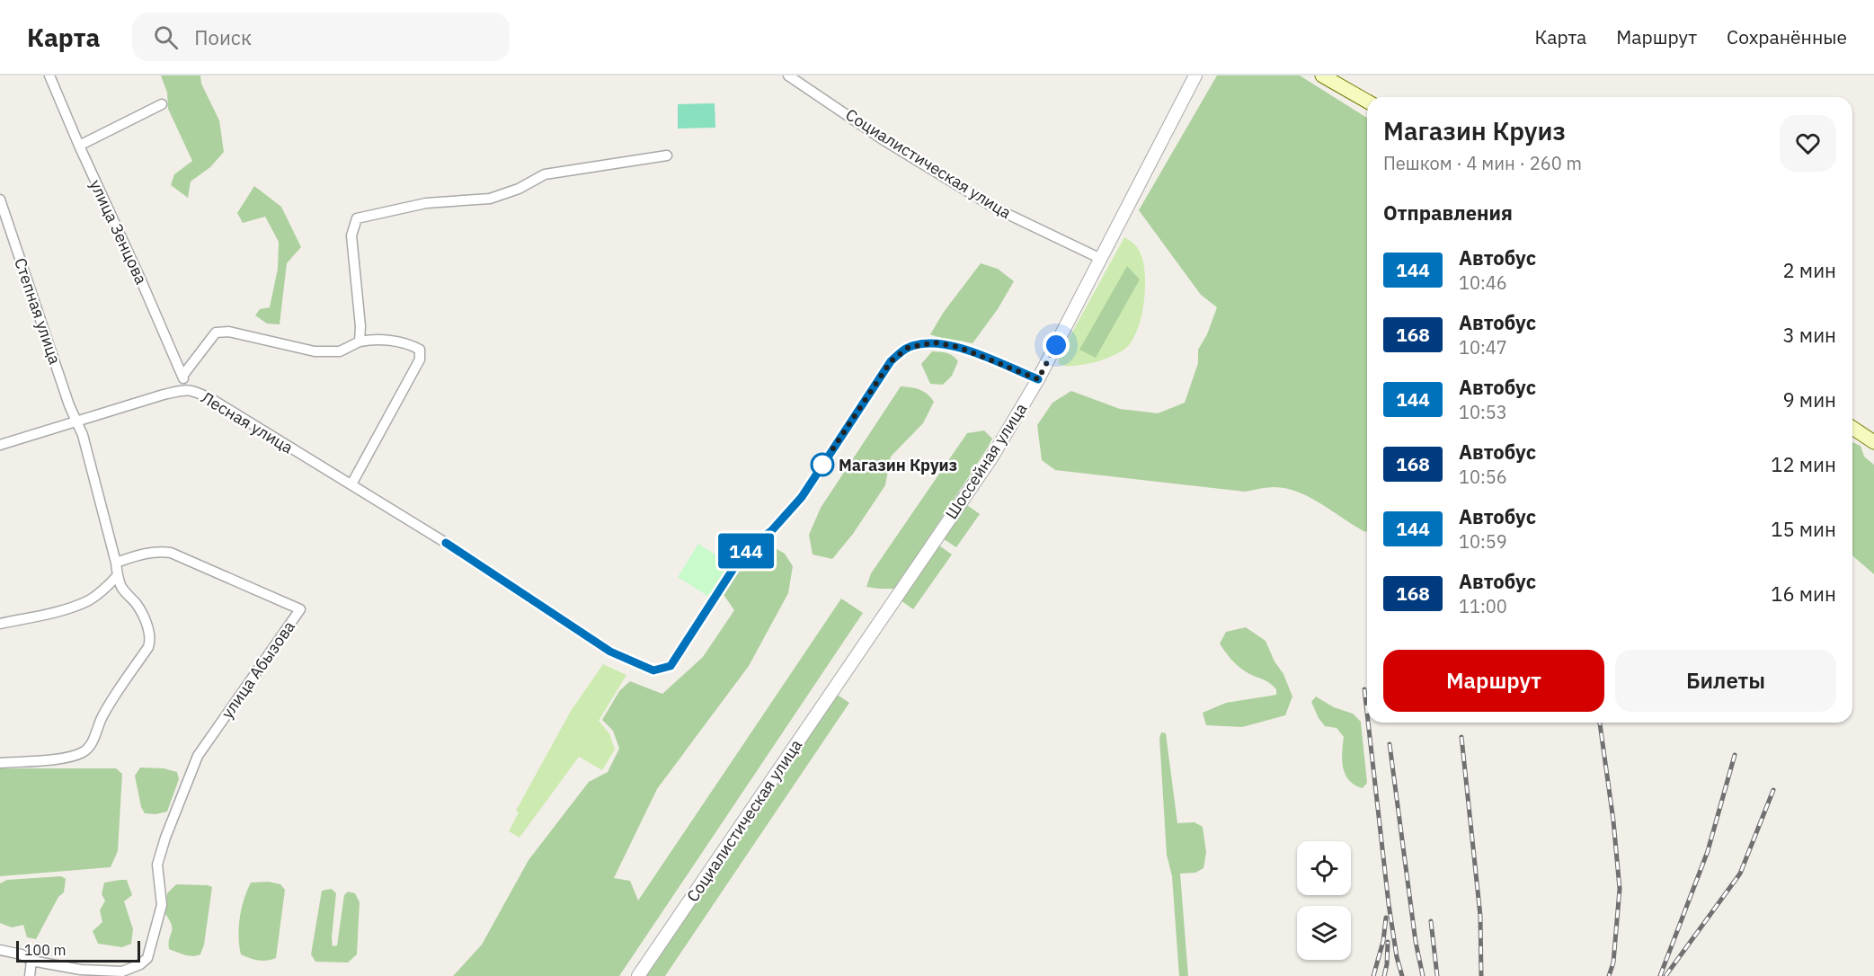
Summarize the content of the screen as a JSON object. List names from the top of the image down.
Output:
{
  "streets": {
    "street": [
      "Социалистическая улица",
      "улица Зенцова",
      "Степная улица",
      "Лесная улица",
      "Шоссейная улица",
      "улица Абызова"
    ]
  },
  "crossings": [
    ["Социалистическая улица", "Шоссейная улица"],
    ["улица Зенцова", "Лесная улица"],
    ["Степная улица", "Лесная улица"],
    ["Степная улица", "улица Абызова"],
    ["Лесная улица", "Шоссейная улица"]
  ],
  "places": ["Магазин Круиз"],
  "lines": ["bus line 144"],
  "scale_bar": "100 m",
  "page": {
    "header": "Карта",
    "search": "Поиск",
    "nav": ["Карта", "Маршрут", "Сохранённые"],
    "on_map": "144",
    "heading": [
      ["Магазин Круиз", "Пешком · 4 мин · 260 m"],
      "Отправления"
    ],
    "list": [
      {
        "mark": "144",
        "name": "Автобус",
        "note": "10:46",
        "value": "2 мин"
      },
      {
        "mark": "168",
        "name": "Автобус",
        "note": "10:47",
        "value": "3 мин"
      },
      {
        "mark": "144",
        "name": "Автобус",
        "note": "10:53",
        "value": "9 мин"
      },
      {
        "mark": "168",
        "name": "Автобус",
        "note": "10:56",
        "value": "12 мин"
      },
      {
        "mark": "144",
        "name": "Автобус",
        "note": "10:59",
        "value": "15 мин"
      },
      {
        "mark": "168",
        "name": "Автобус",
        "note": "11:00",
        "value": "16 мин"
      }
    ],
    "buttons": ["Маршрут", "Билеты"],
    "scale": "100 m"
  }
}
